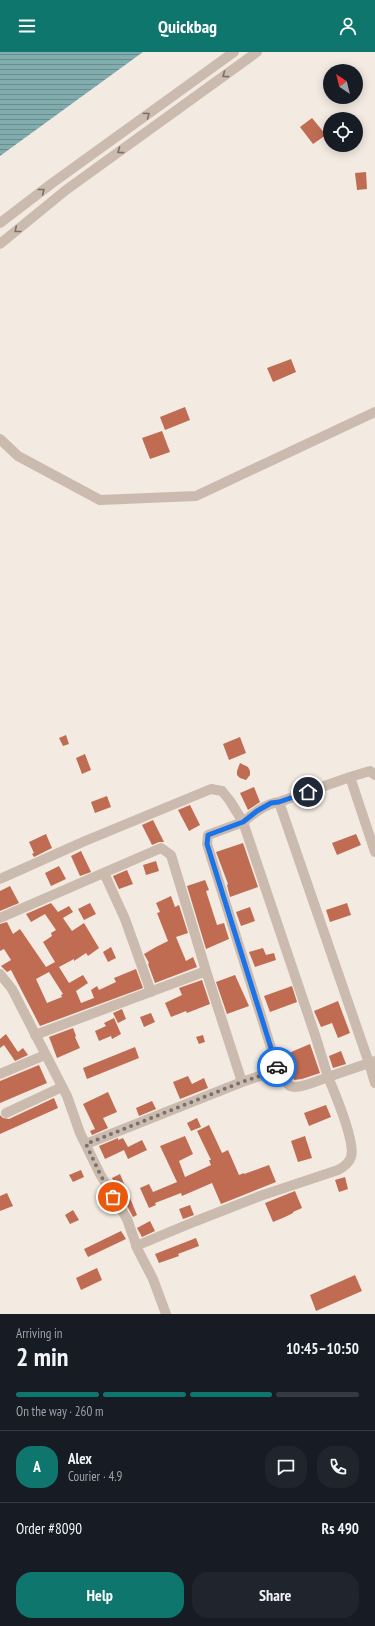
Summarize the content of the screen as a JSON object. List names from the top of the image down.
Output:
{
  "north": "top left",
  "page": {
    "header": "Quickbag",
    "heading": ["2 min", "Arriving in", "10:45–10:50"],
    "panel": [
      "Alex",
      "Courier · 4.9",
      "Order #8090",
      "Rs 490"
    ],
    "bar": "On the way · 260 m",
    "round": "A",
    "buttons": ["Help", "Share"]
  }
}
